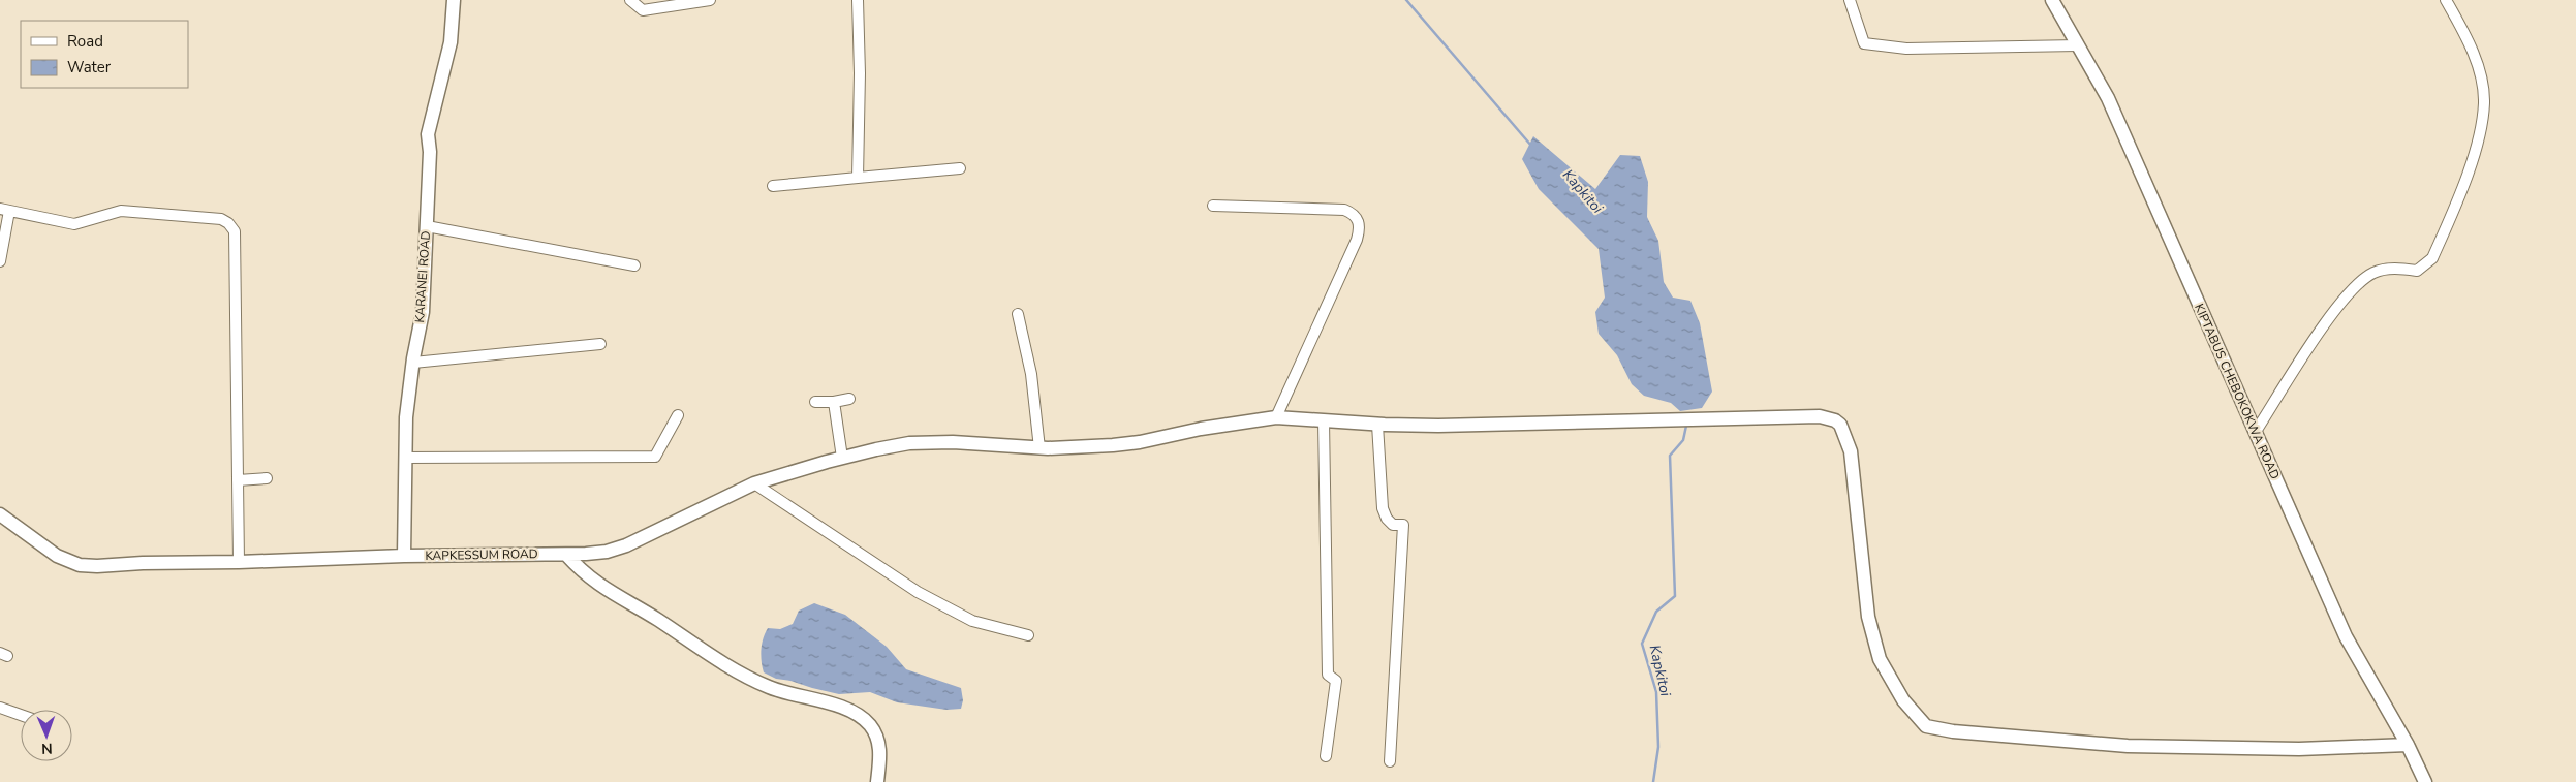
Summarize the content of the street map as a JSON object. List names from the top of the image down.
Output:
{
  "streets": {
    "street": ["KARANEI ROAD", "KIPTABUS CHEBOKOKWA ROAD", "KAPKESSUM ROAD"]
  },
  "crossings": [
    ["KARANEI ROAD", "KAPKESSUM ROAD"],
    ["KIPTABUS CHEBOKOKWA ROAD", "KAPKESSUM ROAD"]
  ],
  "water": ["Kapkitoi"],
  "legend": ["Road", "Water"],
  "north": "bottom"
}
